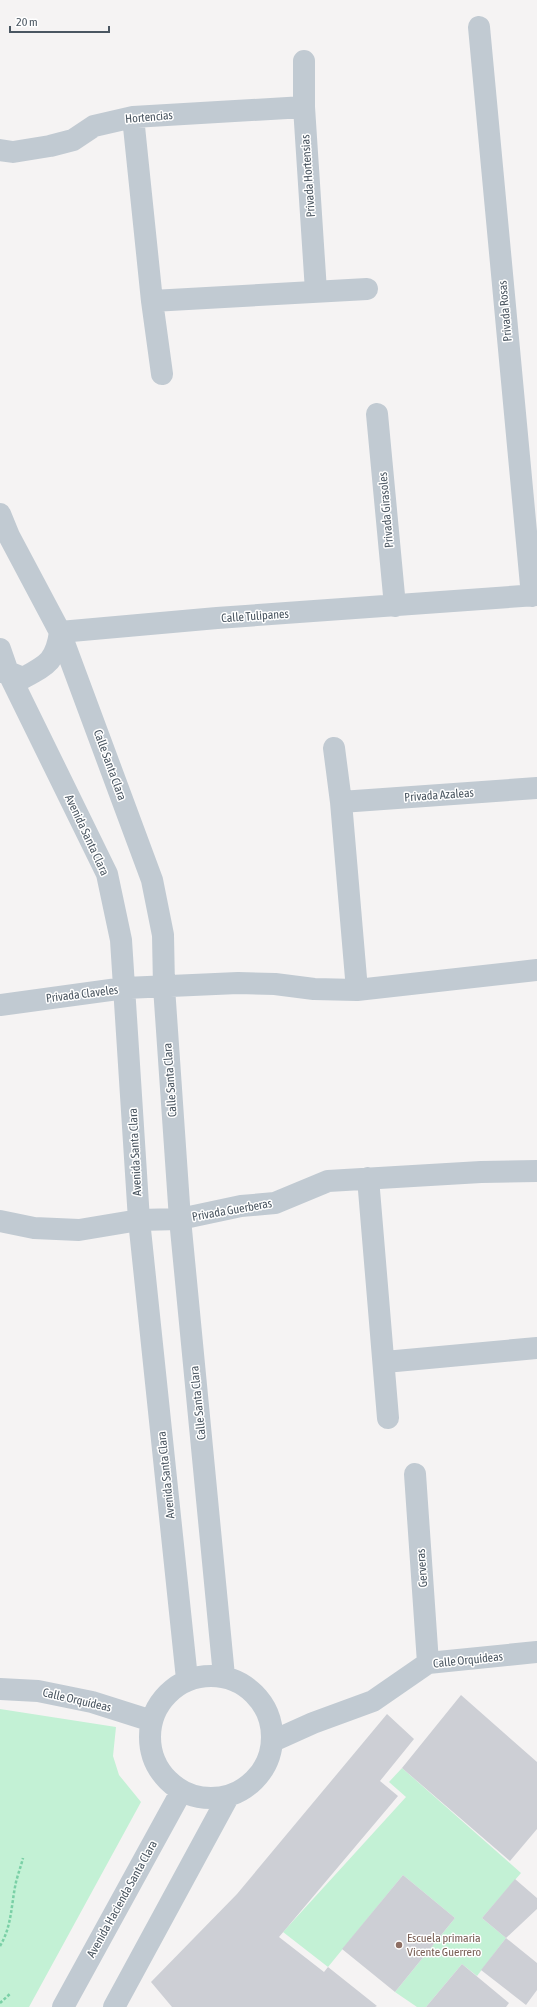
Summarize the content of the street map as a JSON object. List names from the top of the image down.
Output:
{
  "streets": {
    "street": [
      "Hortencias",
      "Privada Hortensias",
      "Privada Rosas",
      "Privada Girasoles",
      "Calle Tulipanes",
      "Calle Santa Clara",
      "Privada Azaleas",
      "Avenida Santa Clara",
      "Privada Claveles",
      "Privada Guerberas",
      "Gerveras",
      "Calle Orquídeas",
      "Avenida Hacienda Santa Clara"
    ]
  },
  "crossings": [
    ["Hortencias", "Privada Hortensias"],
    ["Privada Rosas", "Calle Tulipanes"],
    ["Privada Girasoles", "Calle Tulipanes"],
    ["Calle Tulipanes", "Calle Santa Clara"],
    ["Calle Santa Clara", "Avenida Santa Clara"],
    ["Calle Santa Clara", "Privada Claveles"],
    ["Calle Santa Clara", "Privada Guerberas"],
    ["Calle Santa Clara", "Calle Orquídeas"],
    ["Calle Santa Clara", "Avenida Hacienda Santa Clara"],
    ["Avenida Santa Clara", "Privada Claveles"],
    ["Avenida Santa Clara", "Privada Guerberas"],
    ["Avenida Santa Clara", "Calle Orquídeas"],
    ["Avenida Santa Clara", "Avenida Hacienda Santa Clara"],
    ["Gerveras", "Calle Orquídeas"],
    ["Calle Orquídeas", "Avenida Hacienda Santa Clara"]
  ],
  "places": ["Escuela primaria Vicente Guerrero"],
  "scale_bar": "20 m"
}
